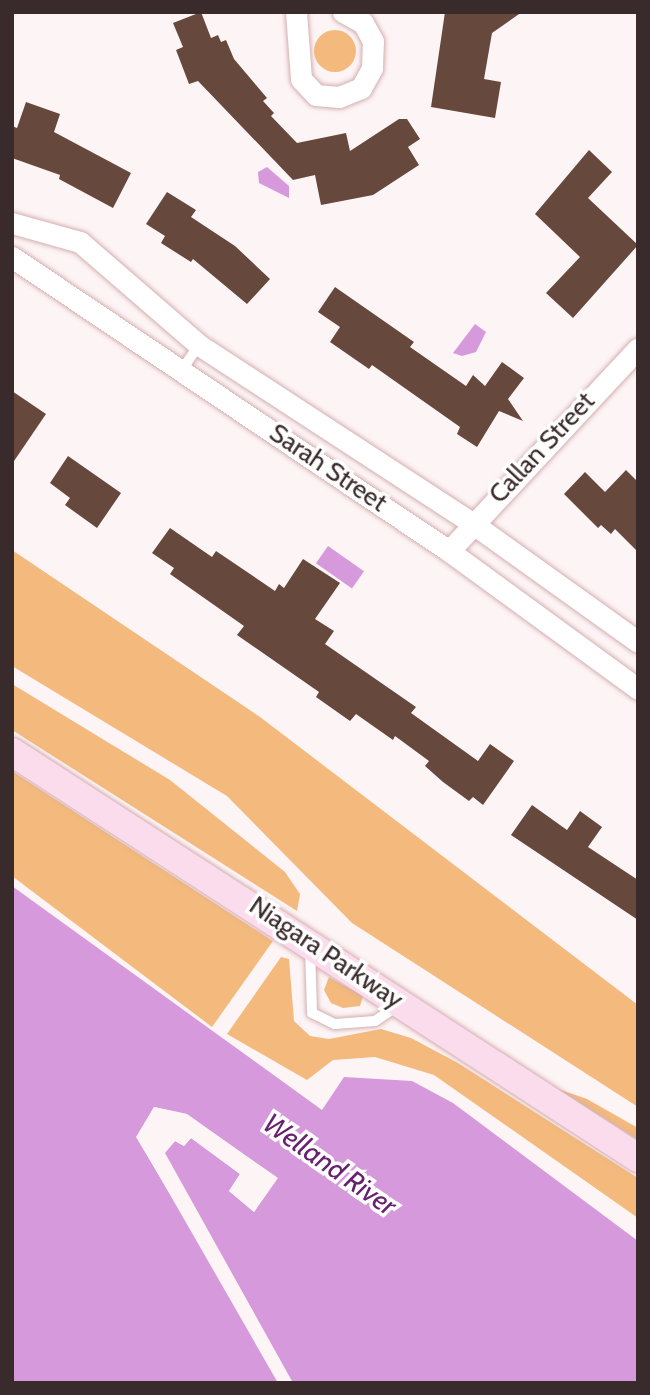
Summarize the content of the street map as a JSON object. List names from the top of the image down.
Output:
{
  "streets": {
    "main road": ["Niagara Parkway"],
    "street": ["Callan Street", "Sarah Street"]
  },
  "crossings": [
    ["Callan Street", "Sarah Street"]
  ],
  "water": ["Welland River"]
}
